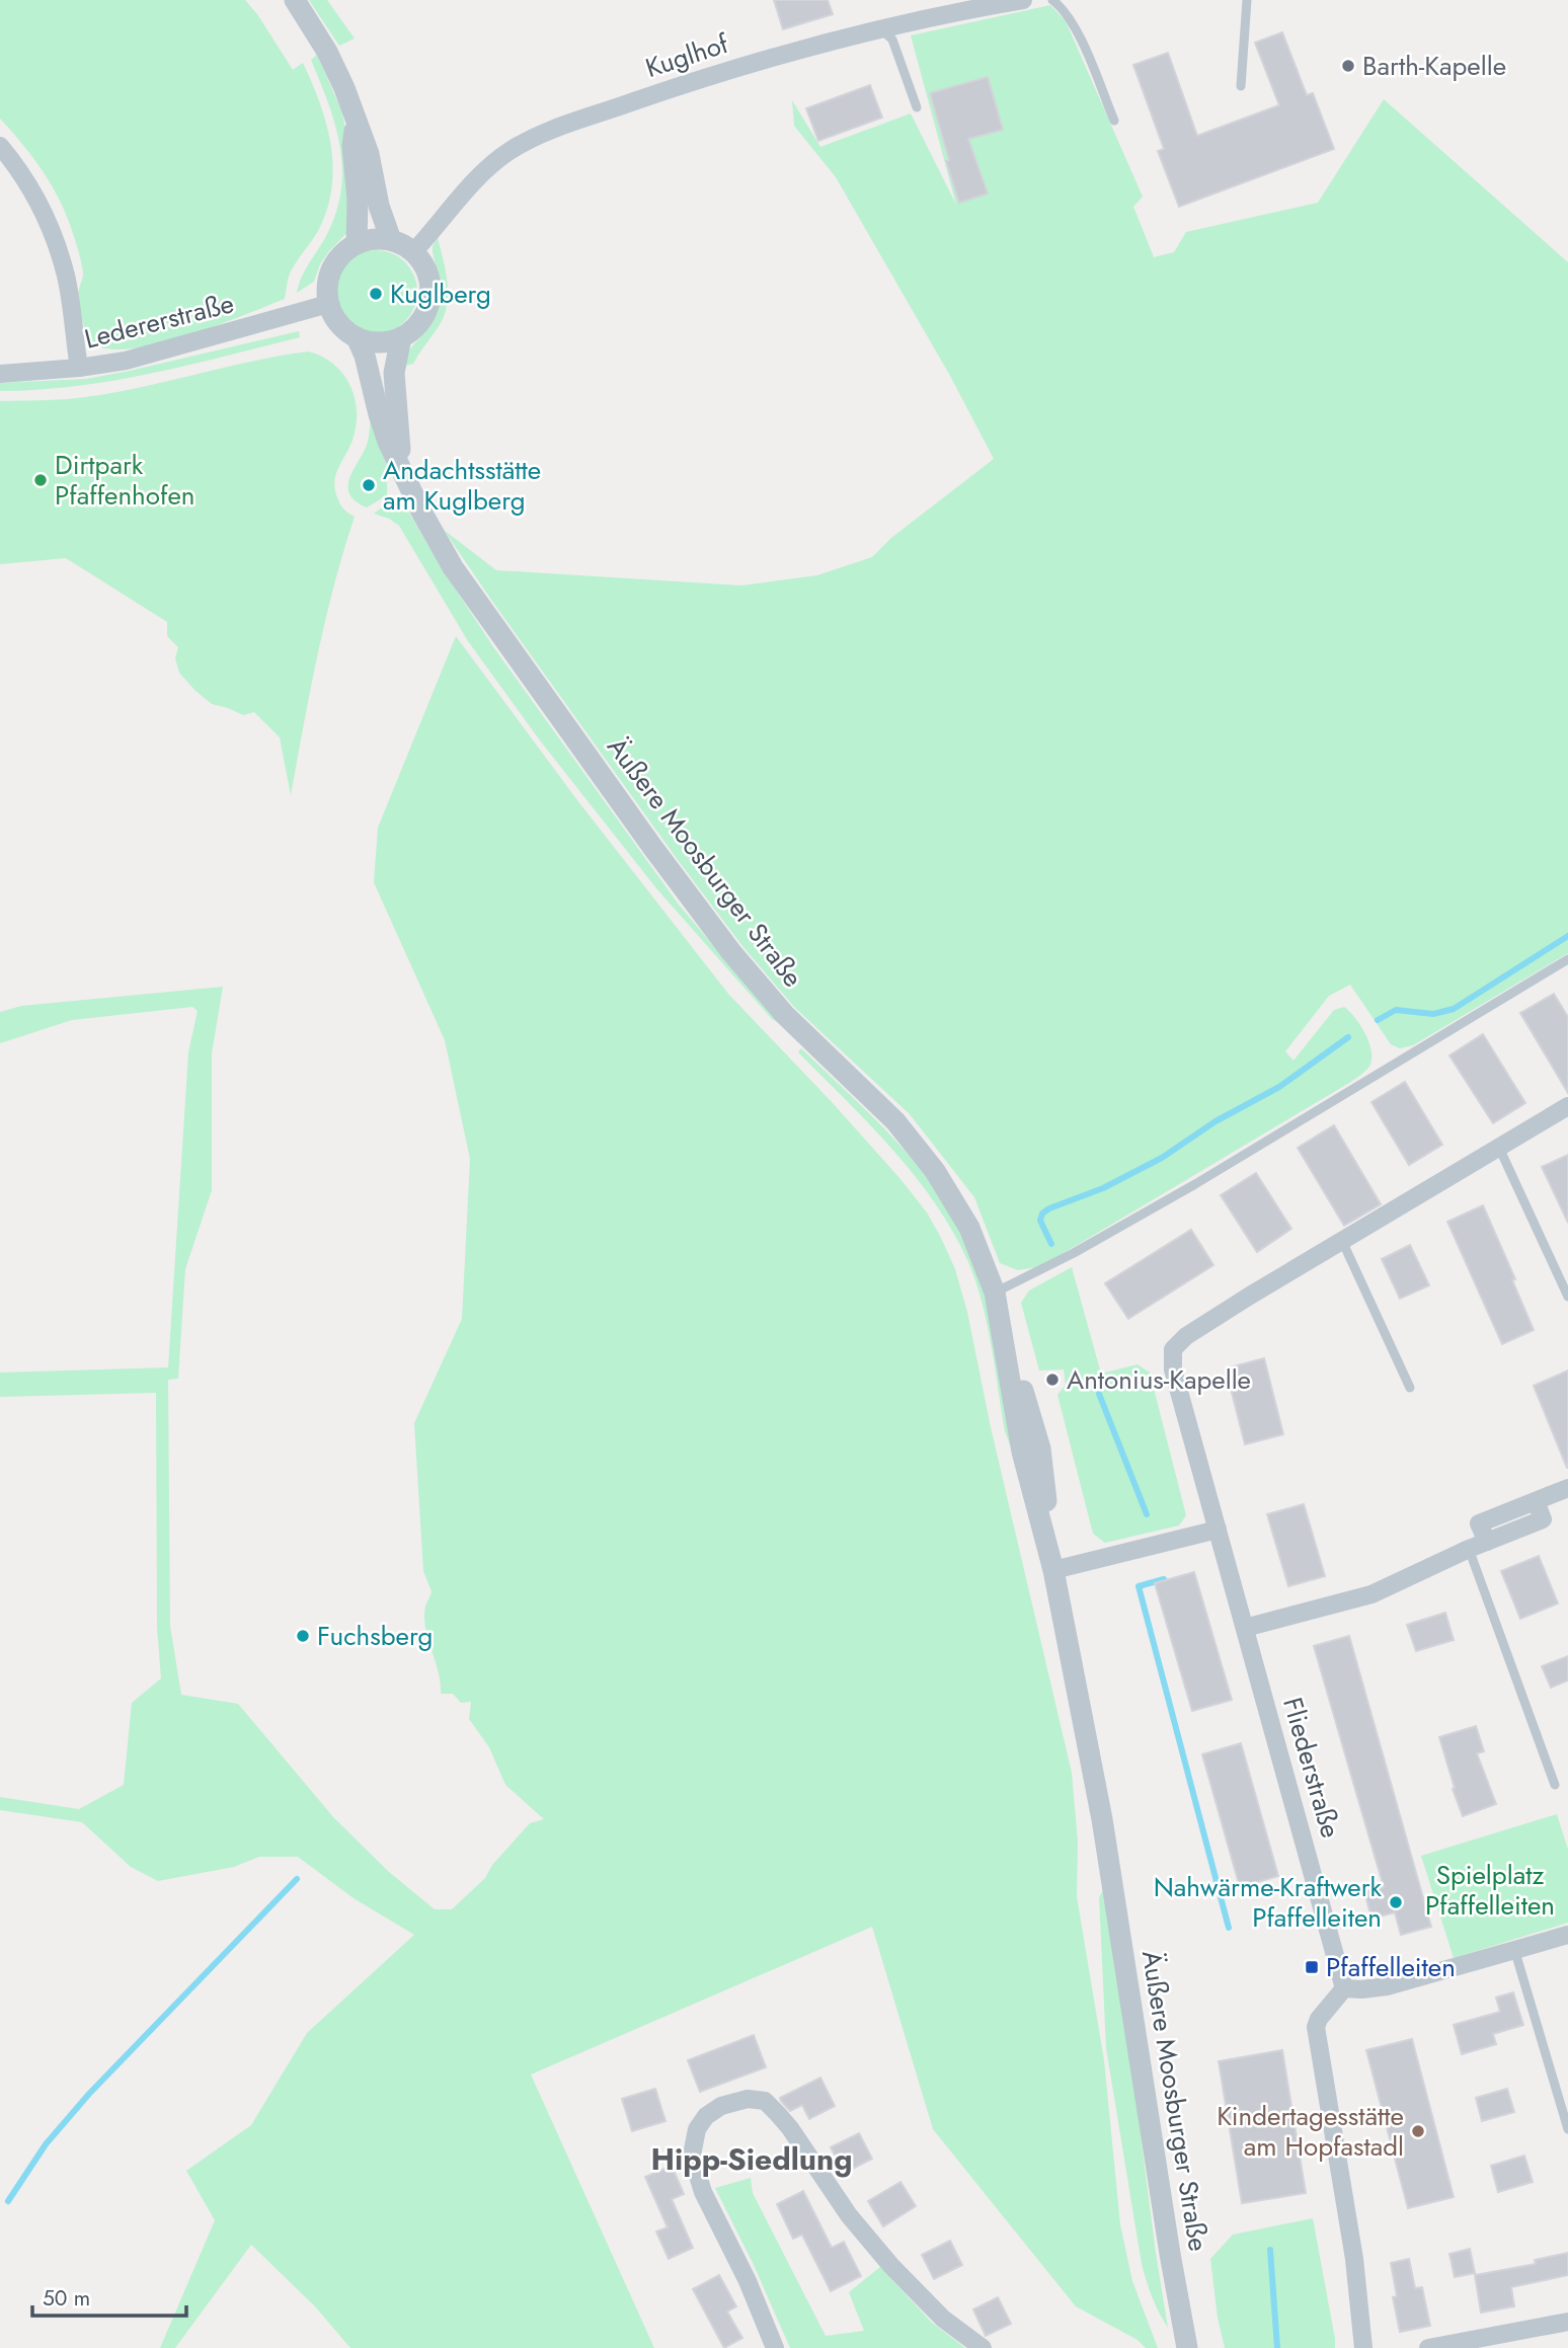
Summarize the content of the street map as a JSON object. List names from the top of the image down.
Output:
{
  "streets": {
    "street": [
      "Kuglhof",
      "Ledererstraße",
      "Äußere Moosburger Straße",
      "Fliederstraße"
    ]
  },
  "crossings": [
    ["Kuglhof", "Ledererstraße"],
    ["Kuglhof", "Äußere Moosburger Straße"],
    ["Ledererstraße", "Äußere Moosburger Straße"]
  ],
  "districts": ["Hipp-Siedlung"],
  "parks": ["Spielplatz Pfaffelleiten"],
  "places": {
    "other": [
      "Barth-Kapelle",
      "Kuglberg",
      "Dirtpark Pfaffenhofen",
      "Andachtsstätte am Kuglberg",
      "Antonius-Kapelle",
      "Fuchsberg",
      "Nahwärme-Kraftwerk Pfaffelleiten",
      "Kindertagesstätte am Hopfastadl"
    ],
    "transit": ["Pfaffelleiten"]
  },
  "scale_bar": "50 m"
}
